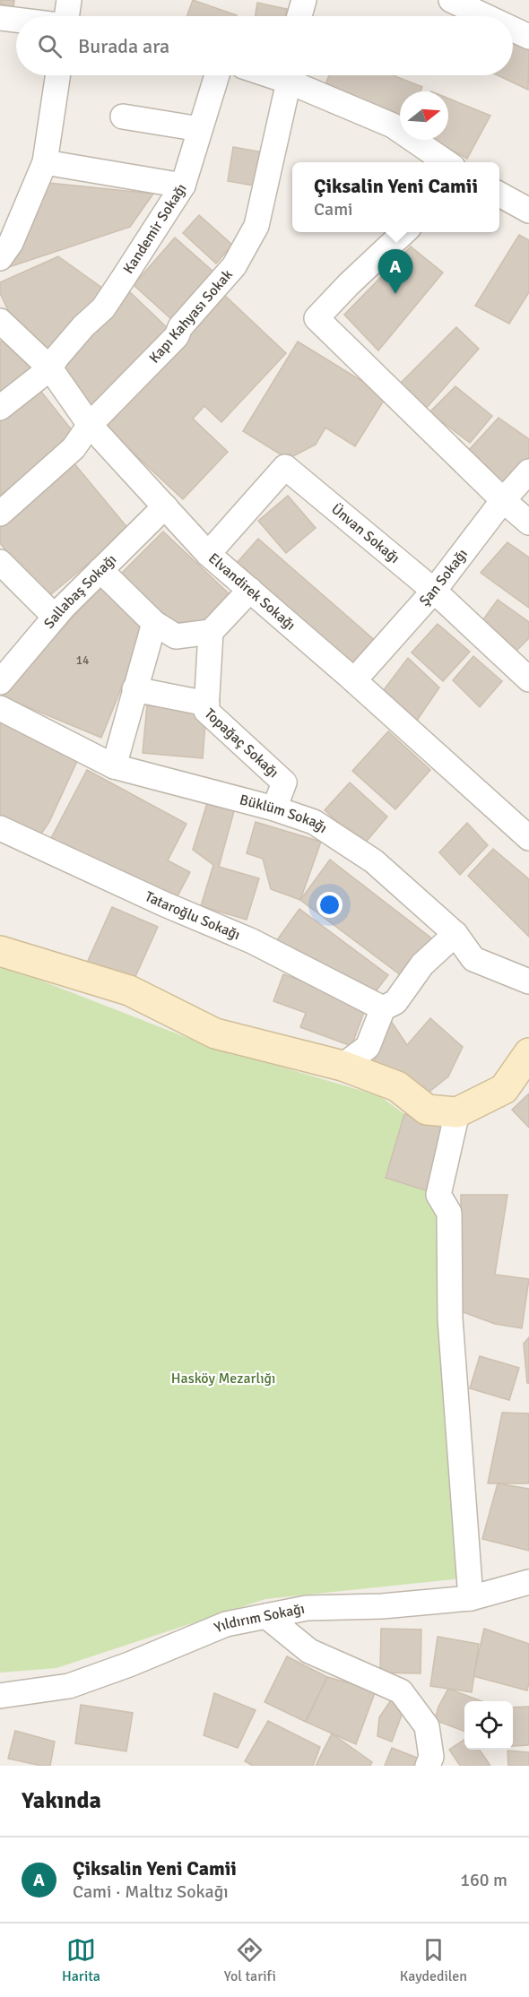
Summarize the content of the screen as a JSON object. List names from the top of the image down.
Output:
{
  "streets": {
    "street": [
      "Kandemir Sokağı",
      "Kapı Kahyası Sokak",
      "Ünvan Sokağı",
      "Şan Sokağı",
      "Elvandirek Sokağı",
      "Sallabaş Sokağı",
      "Topağaç Sokağı",
      "Büklüm Sokağı",
      "Tataroğlu Sokağı",
      "Yıldırım Sokağı"
    ]
  },
  "crossings": [
    ["Kandemir Sokağı", "Elvandirek Sokağı"],
    ["Kapı Kahyası Sokak", "Elvandirek Sokağı"],
    ["Ünvan Sokağı", "Şan Sokağı"],
    ["Ünvan Sokağı", "Elvandirek Sokağı"],
    ["Şan Sokağı", "Elvandirek Sokağı"],
    ["Elvandirek Sokağı", "Sallabaş Sokağı"],
    ["Topağaç Sokağı", "Büklüm Sokağı"]
  ],
  "parks": ["Hasköy Mezarlığı"],
  "house_numbers": ["14"],
  "north": "right",
  "page": {
    "search": "Burada ara",
    "popup": ["Çiksalin Yeni Camii", "Cami"],
    "pins": "A",
    "heading": "Yakında",
    "list": [
      {
        "mark": "A",
        "name": "Çiksalin Yeni Camii",
        "note": "Cami · Maltız Sokağı",
        "value": "160 m"
      }
    ],
    "nav": ["Harita", "Yol tarifi", "Kaydedilen"]
  }
}
